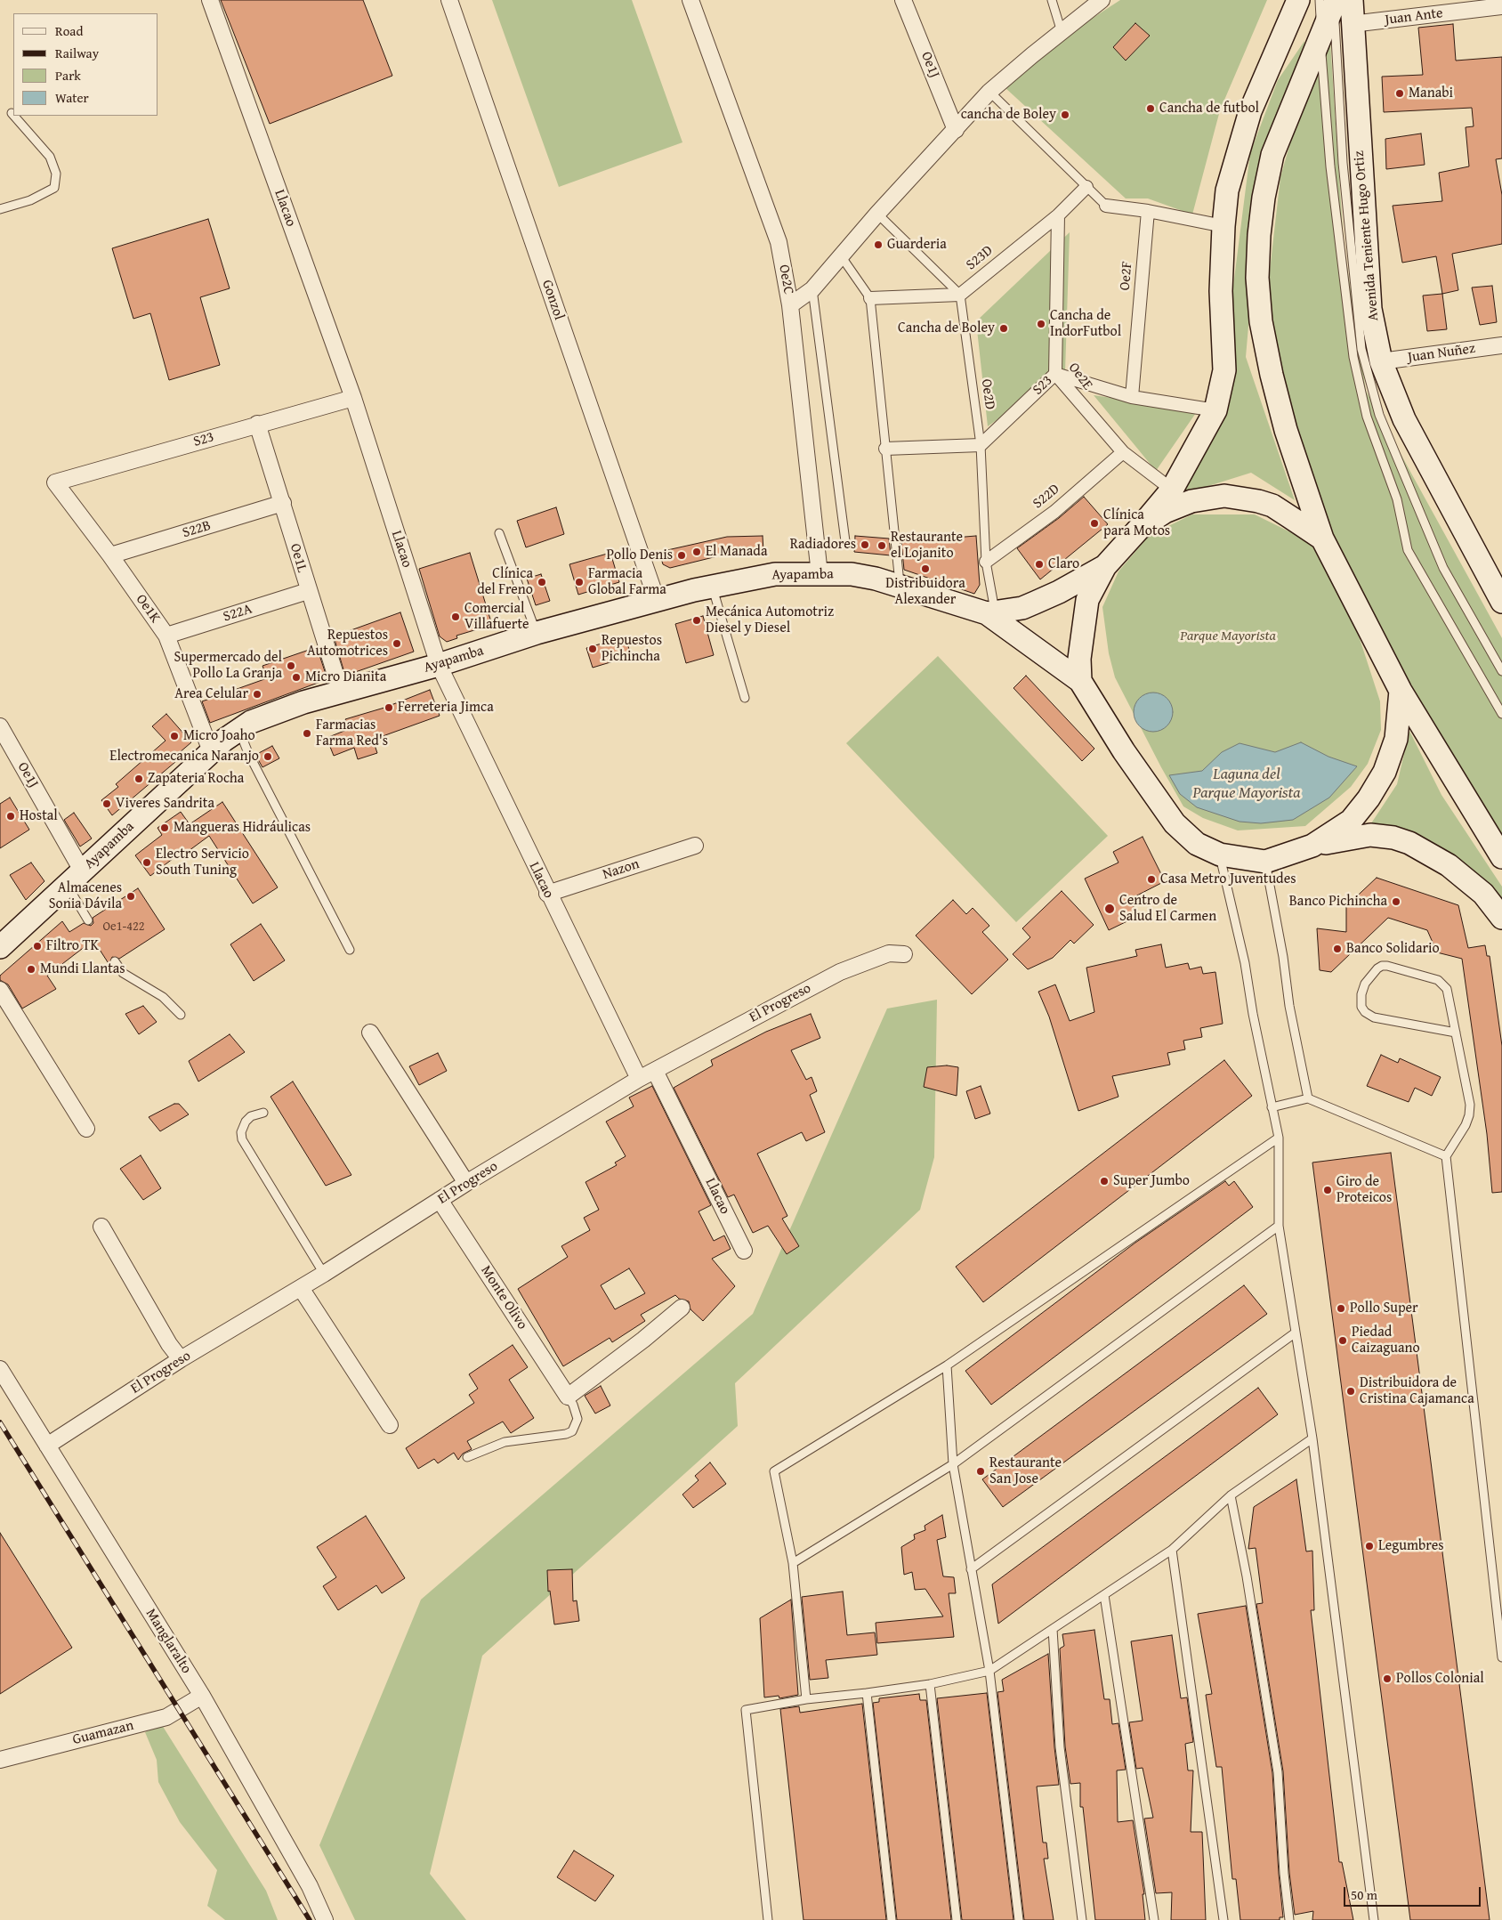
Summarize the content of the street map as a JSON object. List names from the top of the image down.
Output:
{
  "streets": {
    "main road": ["Avenida Teniente Hugo Ortiz", "Ayapamba"],
    "street": [
      "Juan Ante",
      "Oe1J",
      "Llacao",
      "S23D",
      "Oe2F",
      "Oe2C",
      "Gonzol",
      "Juan Nuñez",
      "Oe2E",
      "S23",
      "S22D",
      "S22B",
      "Oe1L",
      "Oe1K",
      "S22A",
      "Nazon",
      "El Progreso",
      "Monte Olivo",
      "Manglaralto",
      "Guamazan"
    ],
    "lane": ["Oe2D"]
  },
  "crossings": [
    ["Juan Ante", "Avenida Teniente Hugo Ortiz"],
    ["Oe1J", "Ayapamba"],
    ["Llacao", "S23"],
    ["Llacao", "Ayapamba"],
    ["Llacao", "Nazon"],
    ["Llacao", "El Progreso"],
    ["Avenida Teniente Hugo Ortiz", "Juan Nuñez"],
    ["S23D", "Oe2E"],
    ["S23D", "Oe2D"],
    ["Oe2F", "S23"],
    ["Oe2C", "Ayapamba"],
    ["Gonzol", "Ayapamba"],
    ["Oe2E", "S23"],
    ["Oe2E", "S22D"],
    ["S23", "Oe2D"],
    ["S23", "Oe1L"],
    ["S23", "Oe1K"],
    ["Oe2D", "S22D"],
    ["Oe2D", "Ayapamba"],
    ["S22B", "Oe1L"],
    ["S22B", "Oe1K"],
    ["Oe1L", "Ayapamba"],
    ["Oe1L", "S22A"],
    ["Ayapamba", "Oe1K"],
    ["Oe1K", "S22A"],
    ["El Progreso", "Monte Olivo"],
    ["El Progreso", "Manglaralto"],
    ["Manglaralto", "Guamazan"]
  ],
  "water": ["Laguna del Parque Mayorista"],
  "parks": ["Parque Mayorista"],
  "places": [
    "Manabi",
    "Cancha de futbol",
    "cancha de Boley",
    "Guarderia",
    "Cancha de IndorFutbol",
    "Cancha de Boley",
    "Clínica para Motos",
    "Radiadores",
    "Restaurante el Lojanito",
    "El Manada",
    "Pollo Denis",
    "Claro",
    "Distribuidora Alexander",
    "Clínica del Freno",
    "Farmacia Global Farma",
    "Comercial Villafuerte",
    "Mecánica Automotriz Diesel y Diesel",
    "Repuestos Automotrices",
    "Repuestos Pichincha",
    "Supermercado del Pollo La Granja",
    "Micro Dianita",
    "Area Celular",
    "Ferreteria Jimca",
    "Farmacias Farma Red's",
    "Micro Joaho",
    "Electromecanica Naranjo",
    "Zapateria Rocha",
    "Viveres Sandrita",
    "Hostal",
    "Mangueras Hidráulicas",
    "Electro Servicio South Tuning",
    "Casa Metro Juventudes",
    "Almacenes Sonia Dávila",
    "Banco Pichincha",
    "Centro de Salud El Carmen",
    "Filtro TK",
    "Banco Solidario",
    "Mundi Llantas",
    "Super Jumbo",
    "Giro de Proteicos",
    "Pollo Super",
    "Piedad Caizaguano",
    "Distribuidora de Cristina Cajamanca",
    "Restaurante San Jose",
    "Legumbres",
    "Pollos Colonial"
  ],
  "house_numbers": ["Oe1-422"],
  "legend": [
    "Road",
    "Railway",
    "Park",
    "Water"
  ],
  "scale_bar": "50 m"
}
